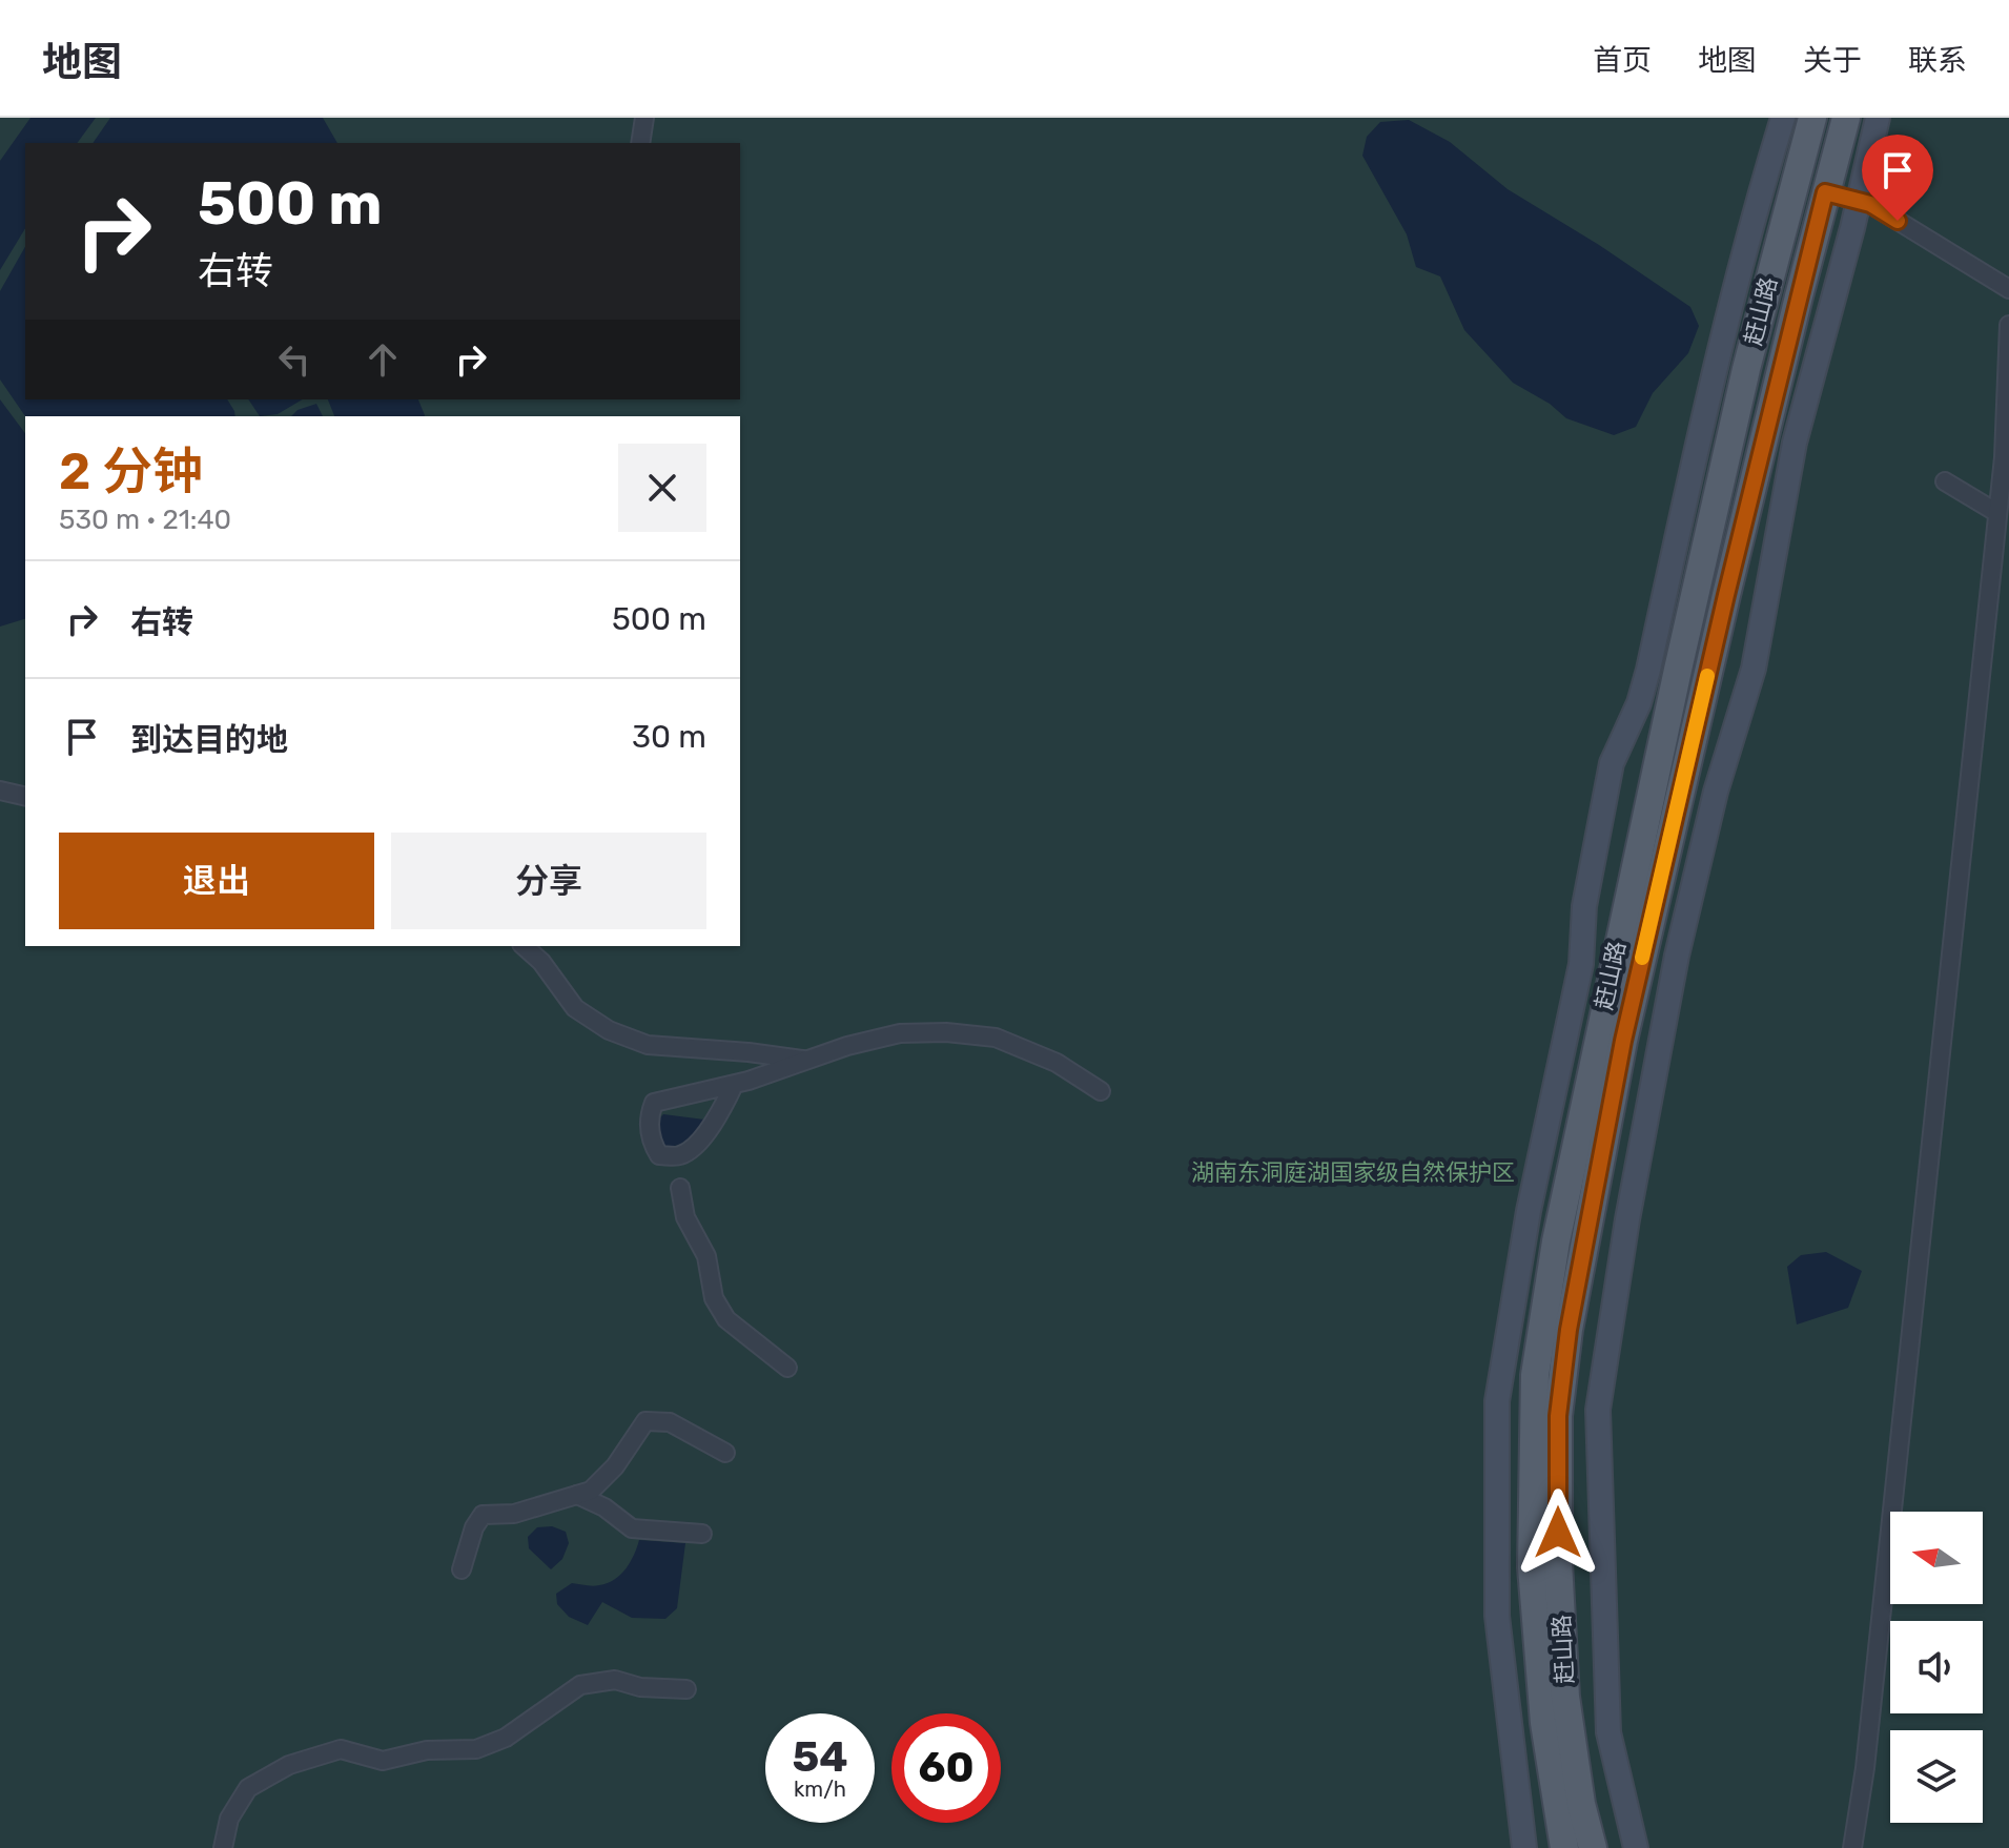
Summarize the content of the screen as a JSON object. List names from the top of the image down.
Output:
{
  "streets": {
    "main road": ["赶山路"]
  },
  "parks": ["湖南东洞庭湖国家级自然保护区"],
  "north": "left",
  "page": {
    "header": "地图",
    "nav": [
      "首页",
      "地图",
      "关于",
      "联系"
    ],
    "turn": ["500 m", "右转"],
    "heading": ["2 分钟", "530 m · 21:40"],
    "list": [
      {
        "name": "右转",
        "value": "500 m"
      },
      {
        "name": "到达目的地",
        "value": "30 m"
      }
    ],
    "buttons": ["退出", "分享"],
    "speed": "54 km/h",
    "limit": "60"
  }
}
